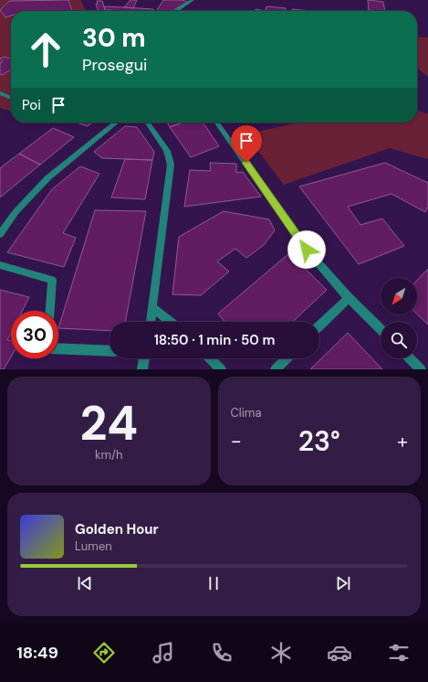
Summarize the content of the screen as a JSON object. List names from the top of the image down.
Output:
{
  "north": "bottom left",
  "page": {
    "turn": ["30 m", "Prosegui"],
    "then": "Poi",
    "limit": "30",
    "trip": "18:50 · 1 min · 50 m",
    "tile": [
      ["24", "km/h"],
      "Clima"
    ],
    "heat": ["−", "23°", "+"],
    "song": ["Golden Hour", "Lumen"],
    "tabs": "18:49"
  }
}
